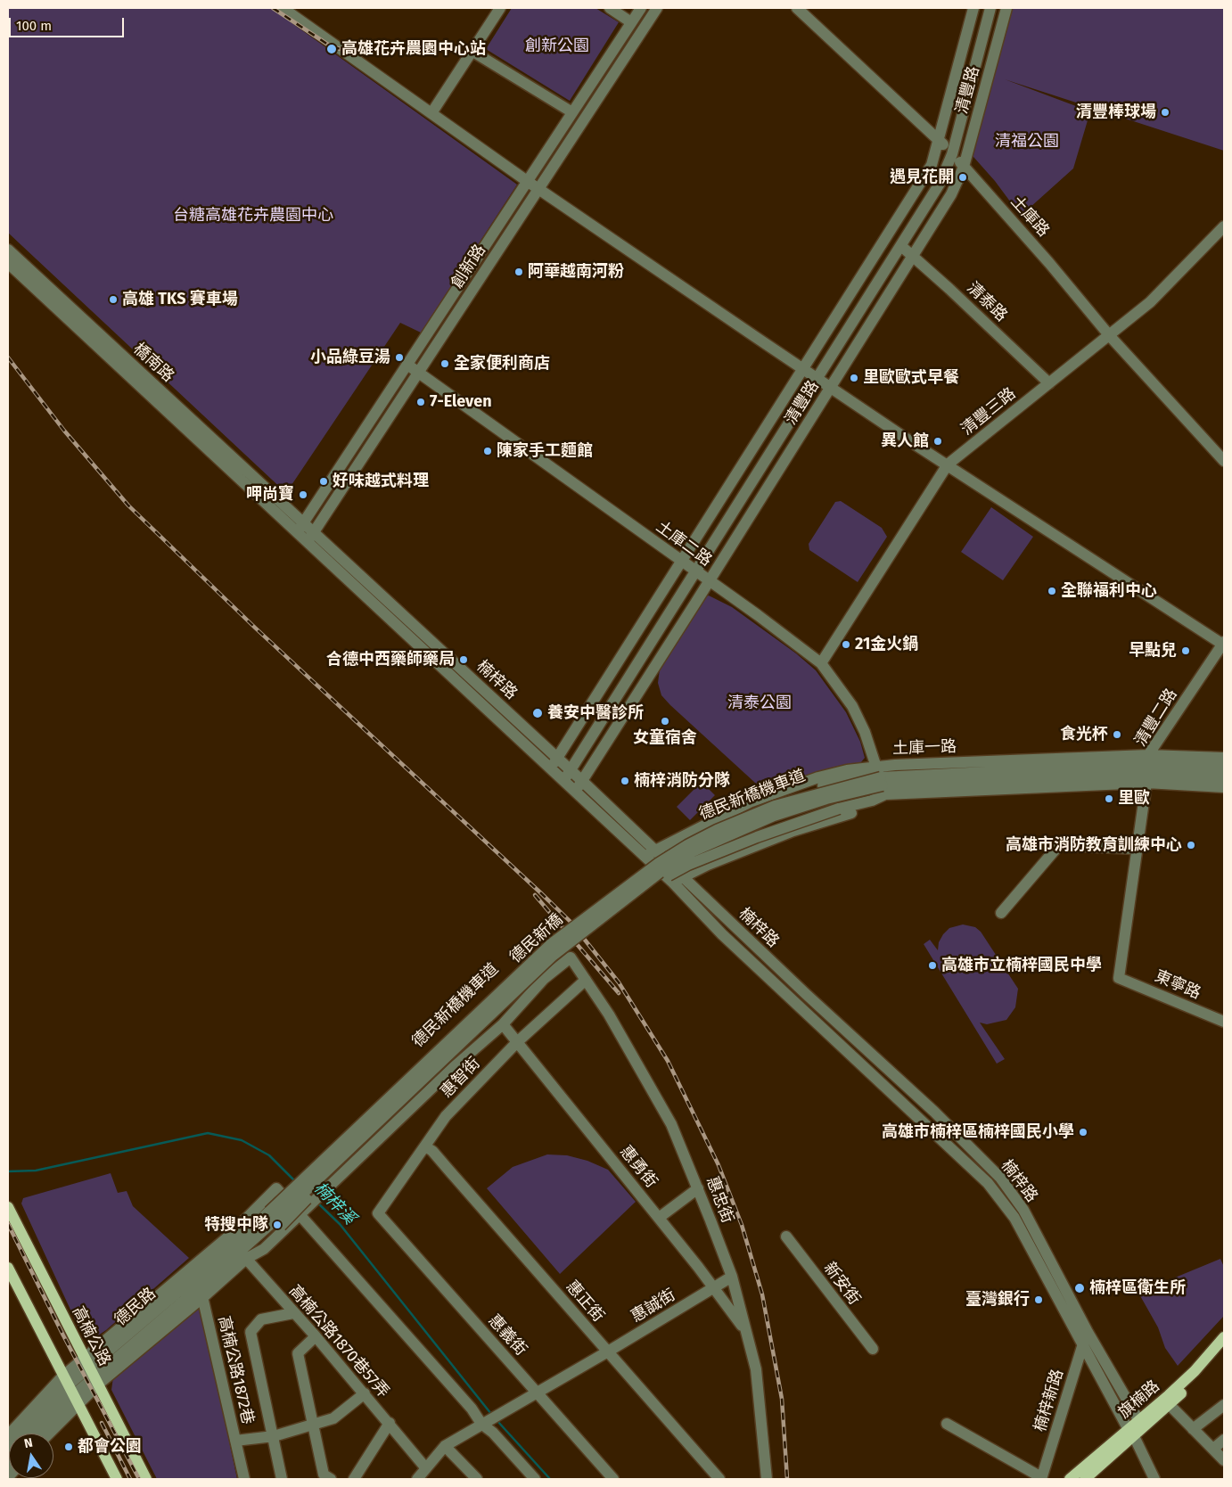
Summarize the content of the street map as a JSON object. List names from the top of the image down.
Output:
{
  "streets": {
    "main road": ["高楠公路", "旗楠路"],
    "street": [
      "清豐路",
      "土庫路",
      "創新路",
      "清泰路",
      "橋南路",
      "清豐三路",
      "土庫二路",
      "楠梓路",
      "清豐二路",
      "土庫一路",
      "德民新橋機車道",
      "德民新橋",
      "東寧路",
      "惠智街",
      "惠勇街",
      "惠忠街",
      "新安街",
      "惠正街",
      "惠誠街",
      "德民路",
      "惠義街",
      "高楠公路1870巷57弄",
      "高楠公路1872巷",
      "楠梓新路"
    ]
  },
  "crossings": [
    ["清豐路", "土庫路"],
    ["清豐路", "清泰路"],
    ["清豐路", "土庫二路"],
    ["清豐路", "楠梓路"],
    ["土庫路", "清豐三路"],
    ["創新路", "土庫二路"],
    ["創新路", "楠梓路"],
    ["清泰路", "清豐三路"],
    ["橋南路", "楠梓路"],
    ["清豐三路", "土庫二路"],
    ["土庫二路", "土庫一路"],
    ["土庫二路", "德民新橋機車道"],
    ["土庫二路", "德民新橋"],
    ["楠梓路", "土庫一路"],
    ["楠梓路", "旗楠路"],
    ["楠梓路", "楠梓新路"],
    ["清豐二路", "土庫一路"],
    ["清豐二路", "東寧路"],
    ["土庫一路", "德民新橋機車道"],
    ["土庫一路", "德民新橋"],
    ["德民新橋機車道", "德民新橋"],
    ["德民新橋機車道", "德民路"],
    ["德民新橋", "德民路"],
    ["惠智街", "惠勇街"],
    ["惠智街", "惠忠街"],
    ["惠智街", "惠正街"],
    ["惠智街", "惠義街"],
    ["惠勇街", "惠忠街"],
    ["惠勇街", "惠誠街"],
    ["惠忠街", "惠誠街"],
    ["惠正街", "惠誠街"],
    ["惠誠街", "惠義街"],
    ["惠誠街", "高楠公路1870巷57弄"],
    ["德民路", "高楠公路"],
    ["德民路", "高楠公路1870巷57弄"],
    ["德民路", "高楠公路1872巷"]
  ],
  "water": ["楠梓溪"],
  "parks": [
    "創新公園",
    "清福公園",
    "台糖高雄花卉農園中心",
    "清泰公園"
  ],
  "places": [
    "高雄花卉農園中心站",
    "清豐棒球場",
    "遇見花開",
    "阿華越南河粉",
    "高雄 TKS 賽車場",
    "小品綠豆湯",
    "全家便利商店",
    "里歐歐式早餐",
    "7-Eleven",
    "異人館",
    "陳家手工麵館",
    "好味越式料理",
    "呷尚寶",
    "全聯福利中心",
    "21金火鍋",
    "早點兒",
    "合德中西藥師藥局",
    "養安中醫診所",
    "女童宿舍",
    "食光杯",
    "楠梓消防分隊",
    "里歐",
    "高雄市消防教育訓練中心",
    "高雄市立楠梓國民中學",
    "高雄市楠梓區楠梓國民小學",
    "特搜中隊",
    "楠梓區衛生所",
    "臺灣銀行",
    "都會公園"
  ],
  "scale_bar": "100 m",
  "north": "top"
}
